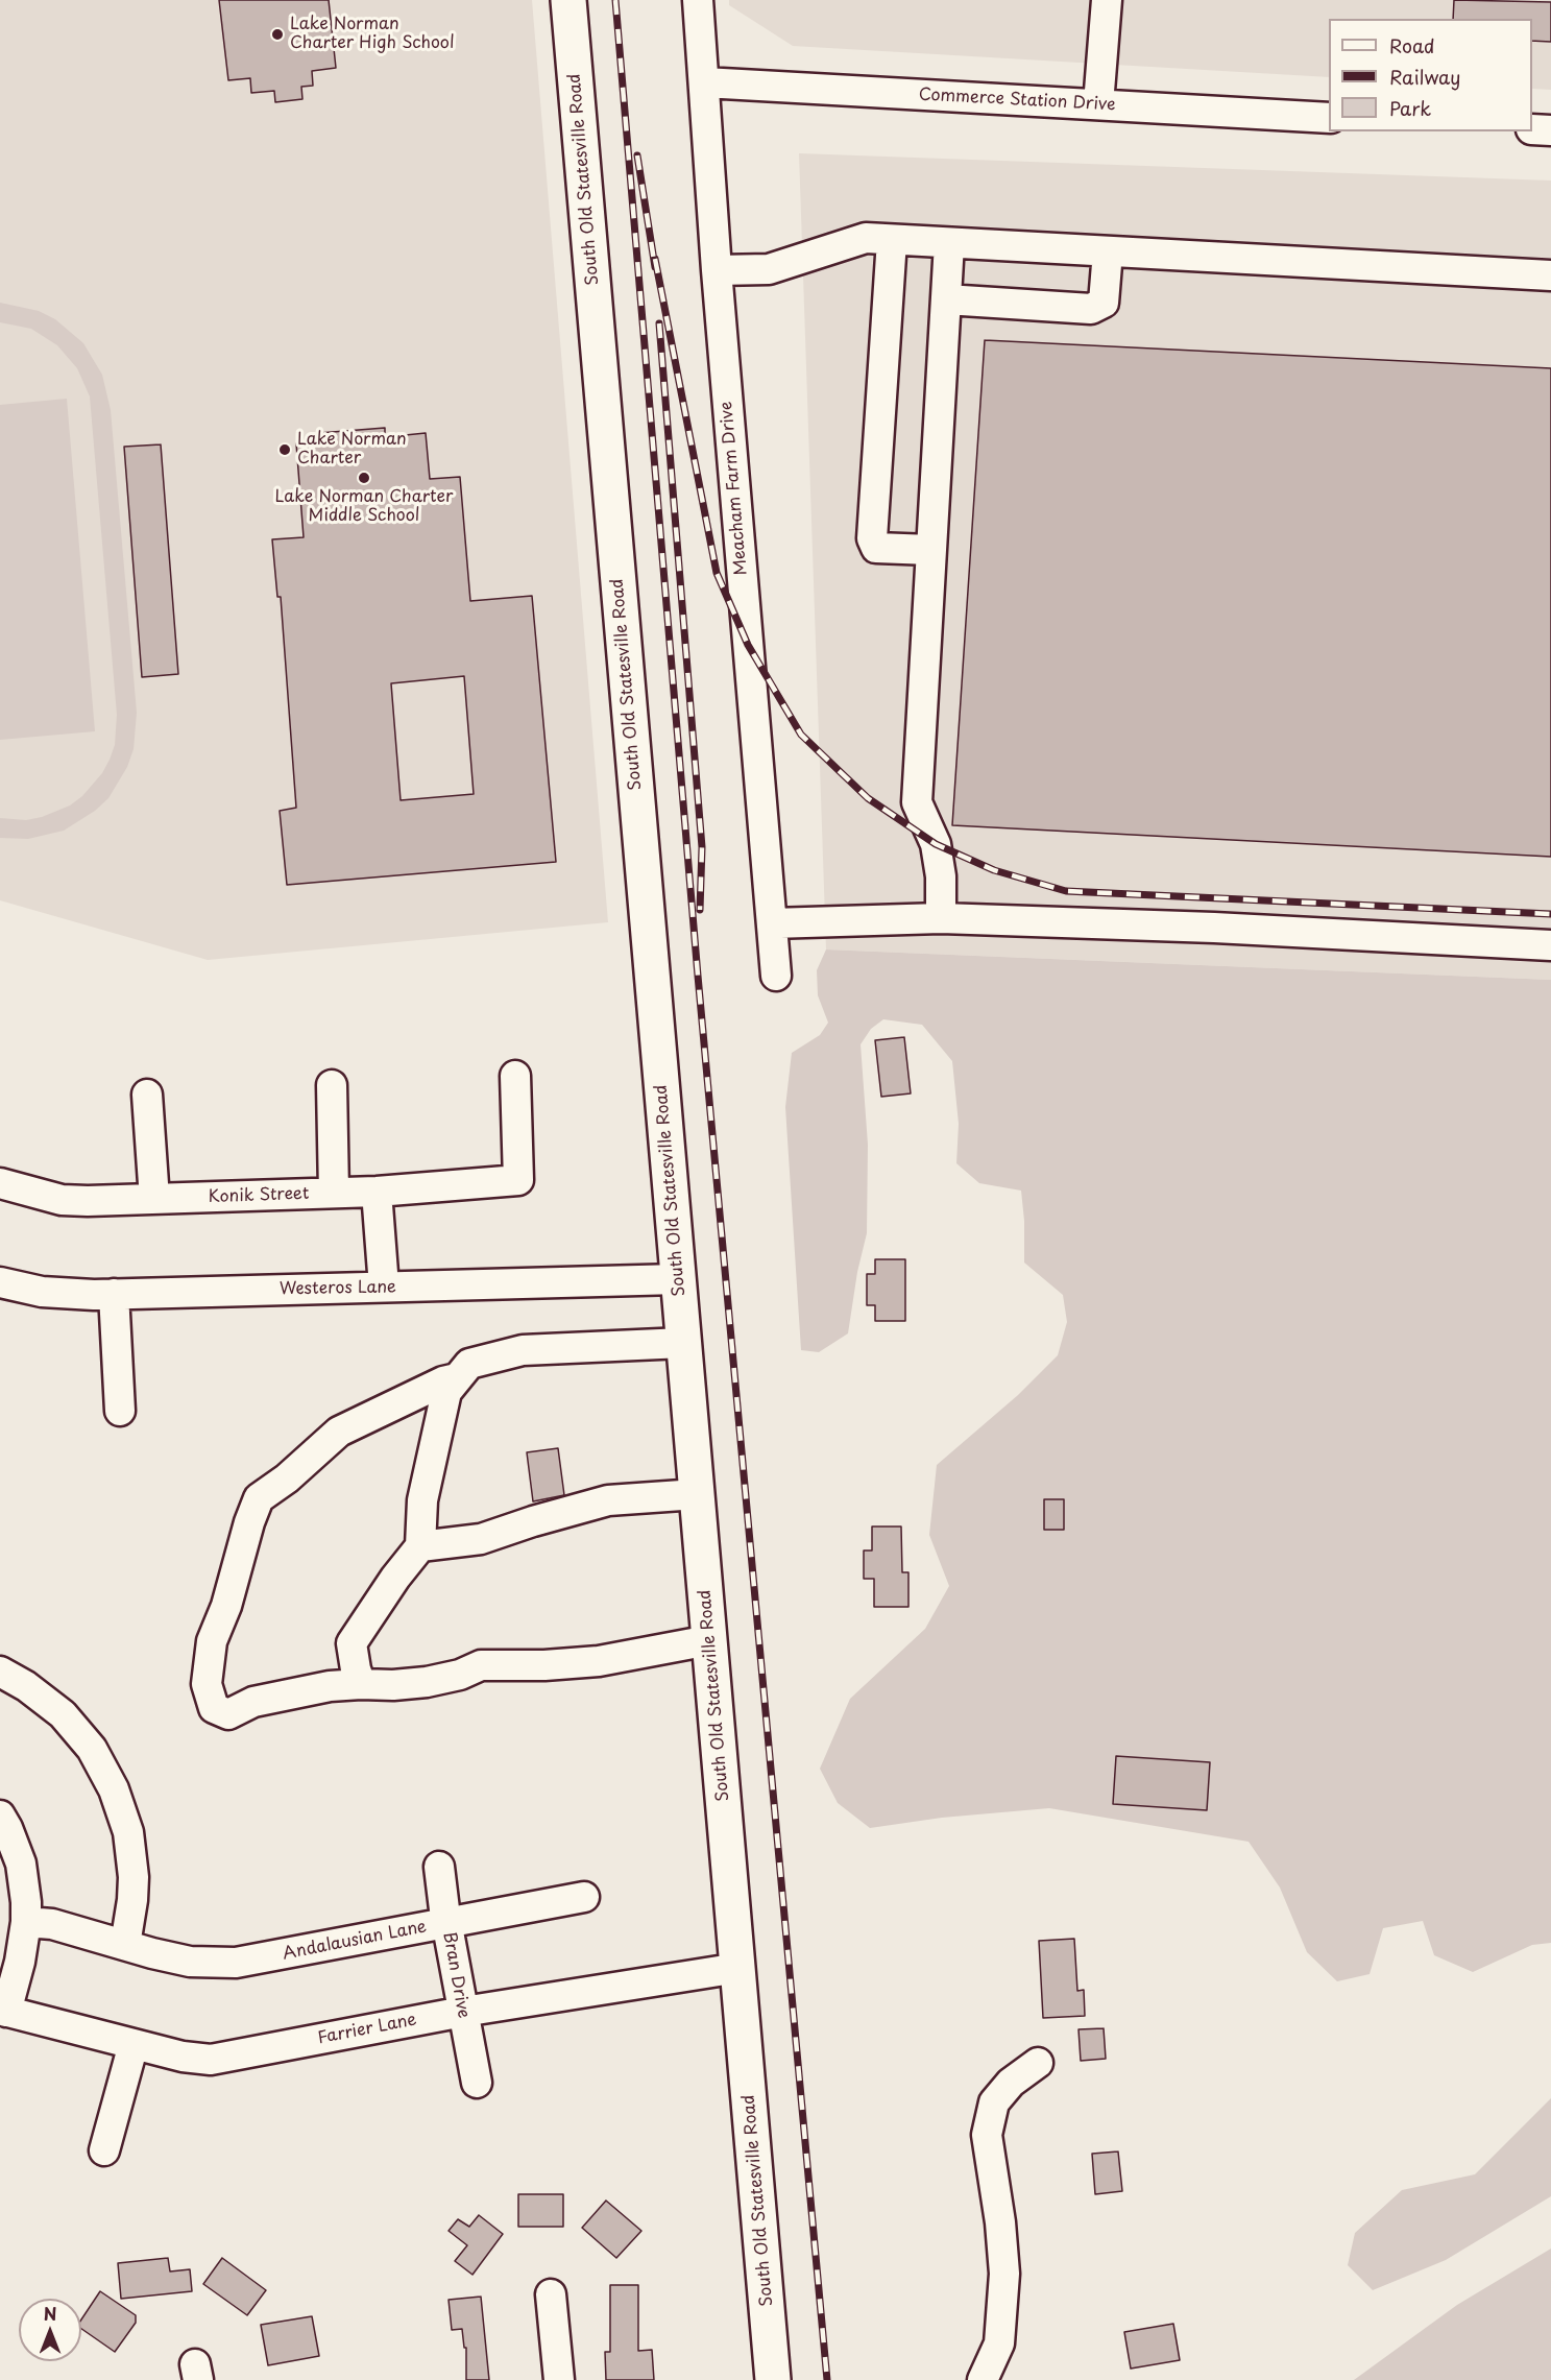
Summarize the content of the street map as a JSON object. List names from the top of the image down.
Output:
{
  "streets": {
    "main road": ["South Old Statesville Road"],
    "street": [
      "Commerce Station Drive",
      "Meacham Farm Drive",
      "Konik Street",
      "Westeros Lane",
      "Andalausian Lane",
      "Bran Drive",
      "Farrier Lane"
    ]
  },
  "crossings": [
    ["Commerce Station Drive", "Meacham Farm Drive"],
    ["South Old Statesville Road", "Westeros Lane"],
    ["South Old Statesville Road", "Farrier Lane"],
    ["Andalausian Lane", "Bran Drive"],
    ["Bran Drive", "Farrier Lane"]
  ],
  "places": ["Lake Norman Charter High School", "Lake Norman Charter", "Lake Norman Charter Middle School"],
  "legend": ["Road", "Railway", "Park"],
  "north": "top"
}
